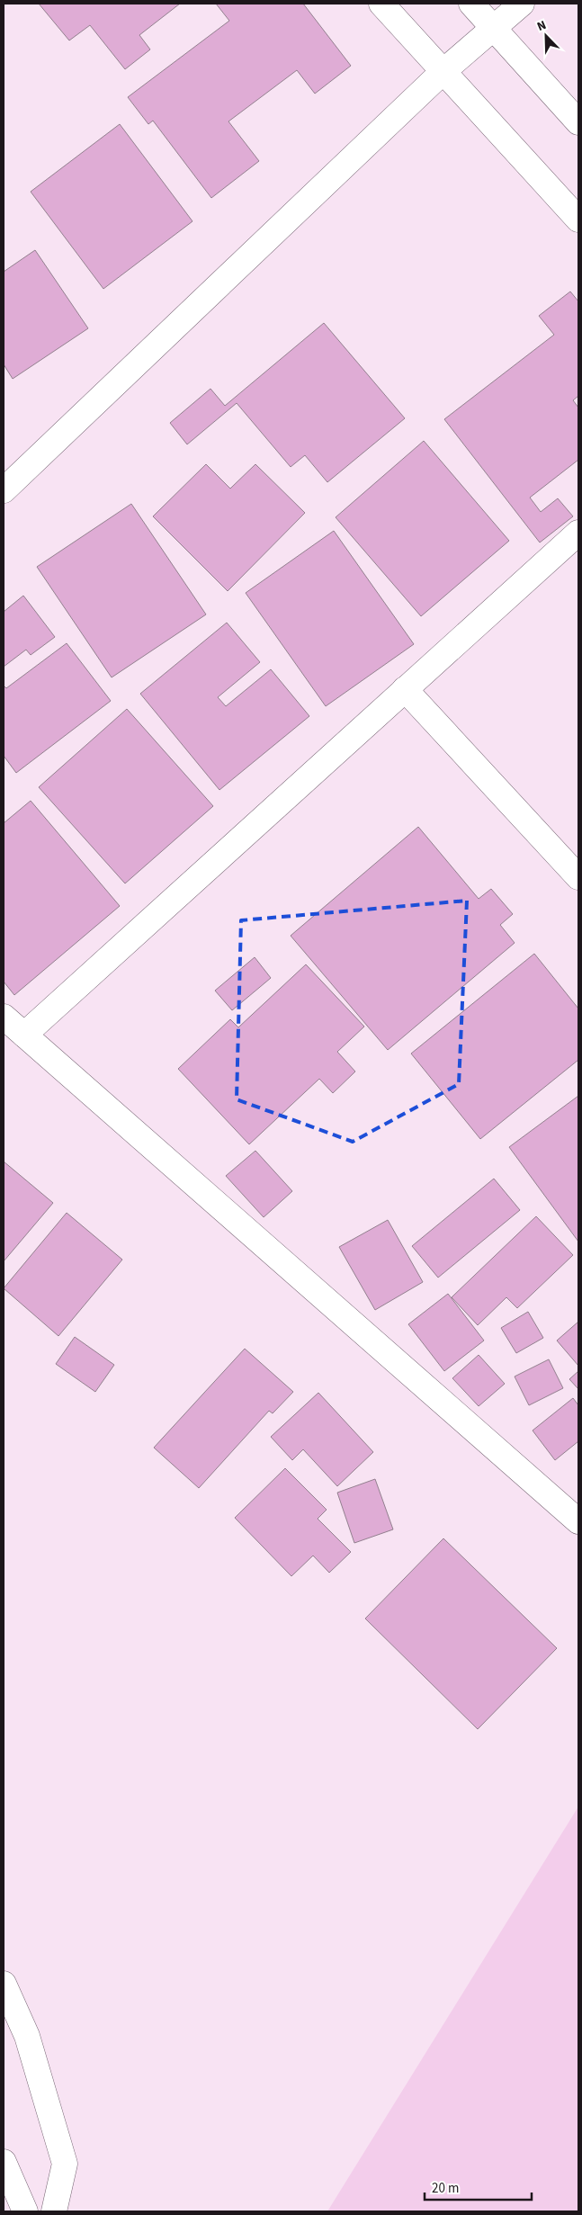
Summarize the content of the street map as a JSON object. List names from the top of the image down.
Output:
{
  "scale_bar": "20 m",
  "north": "top left"
}
